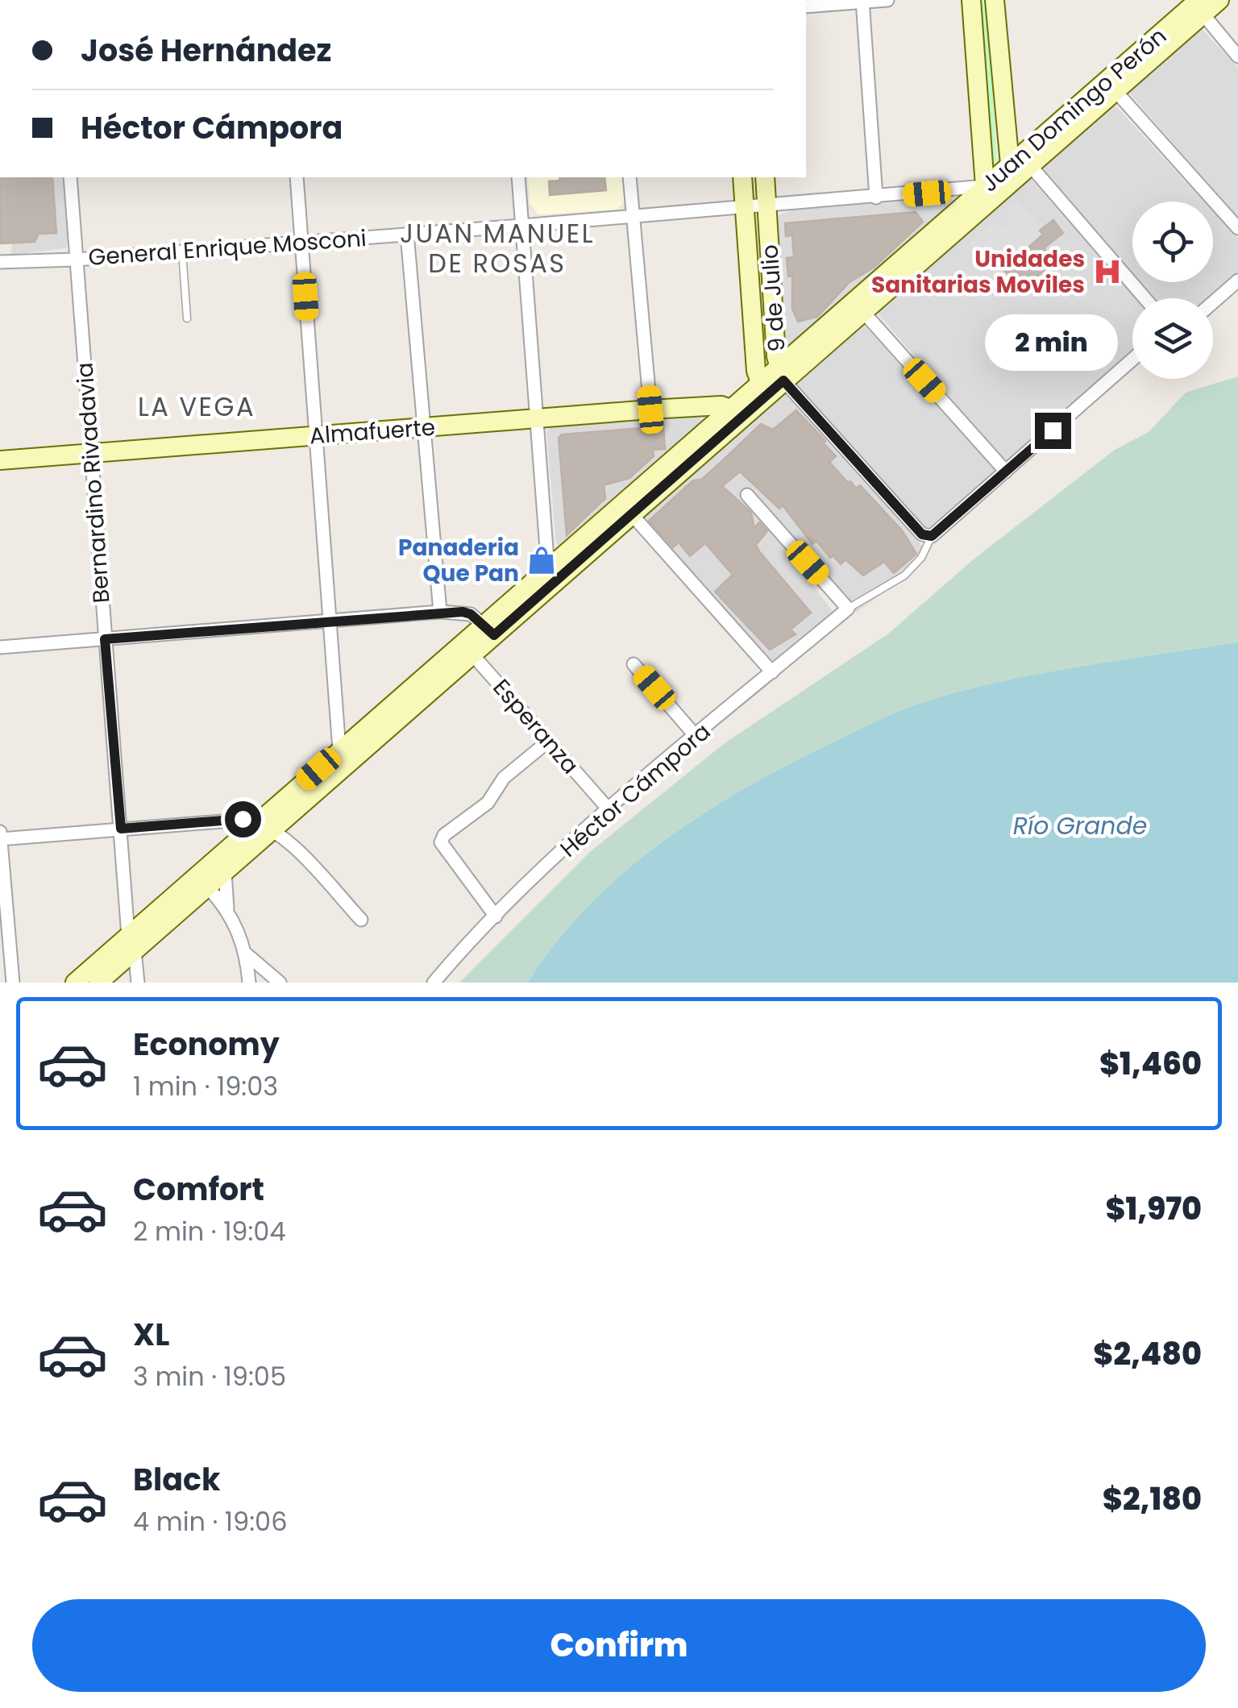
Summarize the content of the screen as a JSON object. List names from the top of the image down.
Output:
{
  "streets": {
    "main road": ["Juan Domingo Perón", "9 de Julio", "Almafuerte"],
    "street": [
      "General Enrique Mosconi",
      "Bernardino Rivadavia",
      "Esperanza",
      "Héctor Cámpora"
    ]
  },
  "crossings": [
    ["Juan Domingo Perón", "General Enrique Mosconi"],
    ["Juan Domingo Perón", "9 de Julio"],
    ["Juan Domingo Perón", "Almafuerte"],
    ["Juan Domingo Perón", "Bernardino Rivadavia"],
    ["Juan Domingo Perón", "Esperanza"],
    ["General Enrique Mosconi", "9 de Julio"],
    ["General Enrique Mosconi", "Bernardino Rivadavia"],
    ["Almafuerte", "Bernardino Rivadavia"],
    ["Esperanza", "Héctor Cámpora"]
  ],
  "districts": ["JUAN MANUEL DE ROSAS", "LA VEGA"],
  "water": ["Río Grande"],
  "places": {
    "hospital": ["Unidades Sanitarias Moviles"],
    "shop": ["Panaderia Que Pan"]
  },
  "page": {
    "banner": ["José Hernández", "Héctor Cámpora"],
    "bubble": "2 min",
    "list": [
      {
        "name": "Economy",
        "note": "1 min · 19:03",
        "value": "$1,460"
      },
      {
        "name": "Comfort",
        "note": "2 min · 19:04",
        "value": "$1,970"
      },
      {
        "name": "XL",
        "note": "3 min · 19:05",
        "value": "$2,480"
      },
      {
        "name": "Black",
        "note": "4 min · 19:06",
        "value": "$2,180"
      }
    ],
    "buttons": "Confirm"
  }
}
